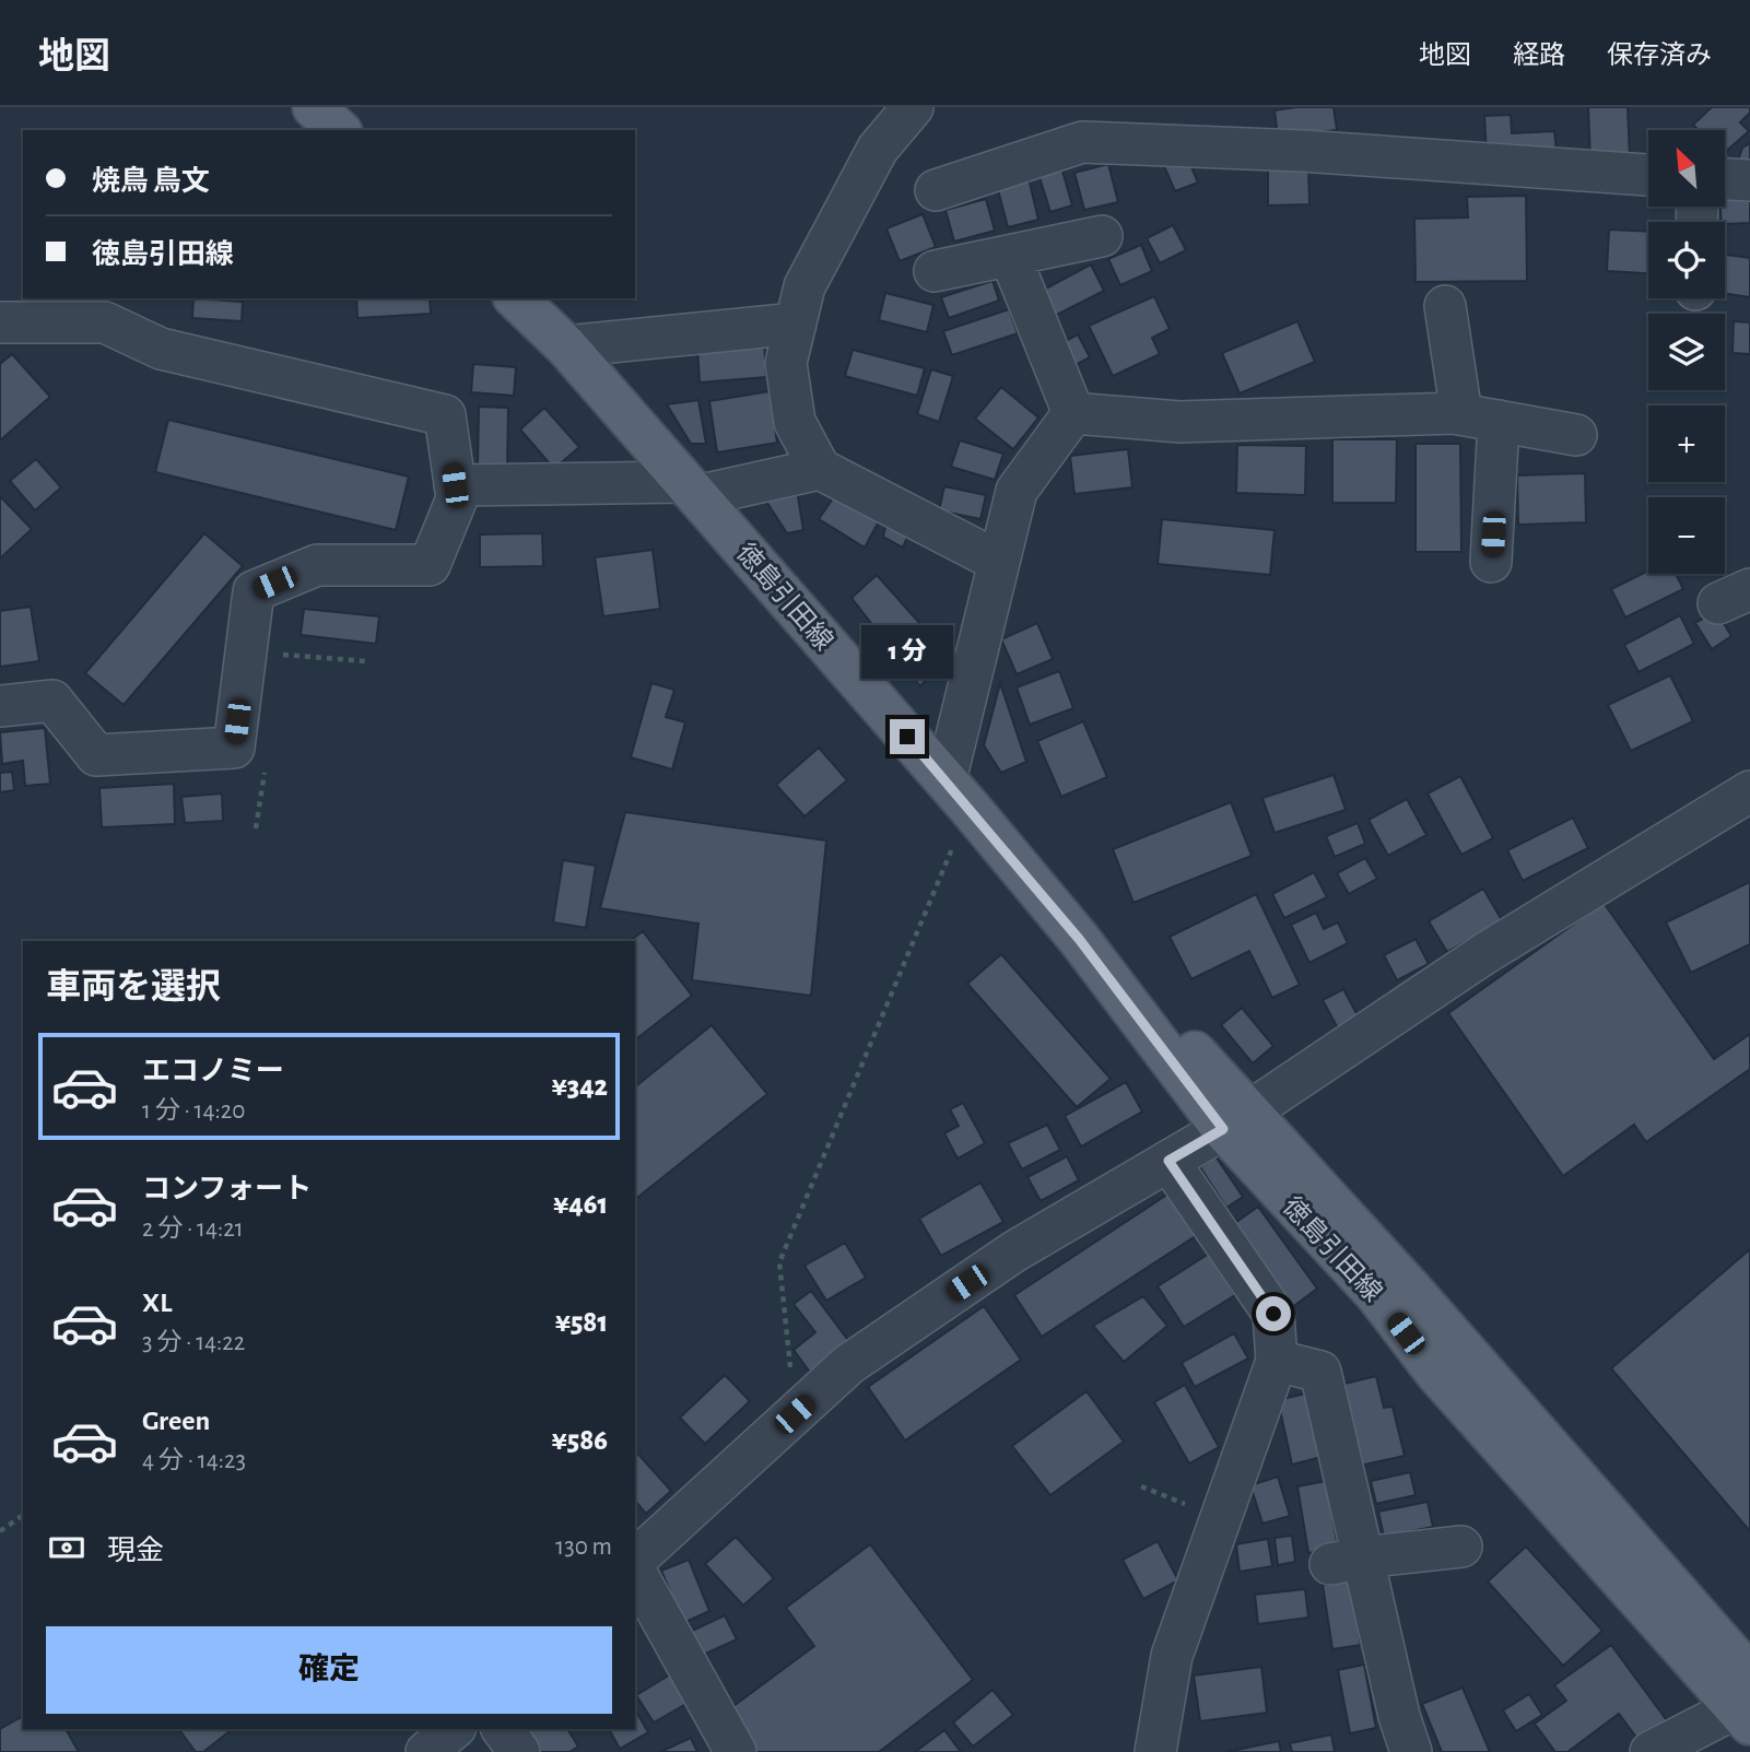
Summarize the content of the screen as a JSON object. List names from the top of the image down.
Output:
{
  "streets": {
    "main road": ["徳島引田線"]
  },
  "north": "top left",
  "page": {
    "header": "地図",
    "nav": ["地図", "経路", "保存済み"],
    "map_buttons": ["+", "−"],
    "banner": ["焼鳥 鳥文", "徳島引田線"],
    "bubble": "1 分",
    "heading": "車両を選択",
    "list": [
      {
        "name": "エコノミー",
        "note": "1 分 · 14:20",
        "value": "¥342"
      },
      {
        "name": "コンフォート",
        "note": "2 分 · 14:21",
        "value": "¥461"
      },
      {
        "name": "XL",
        "note": "3 分 · 14:22",
        "value": "¥581"
      },
      {
        "name": "Green",
        "note": "4 分 · 14:23",
        "value": "¥586"
      }
    ],
    "pay": ["現金", "130 m"],
    "buttons": "確定"
  }
}
